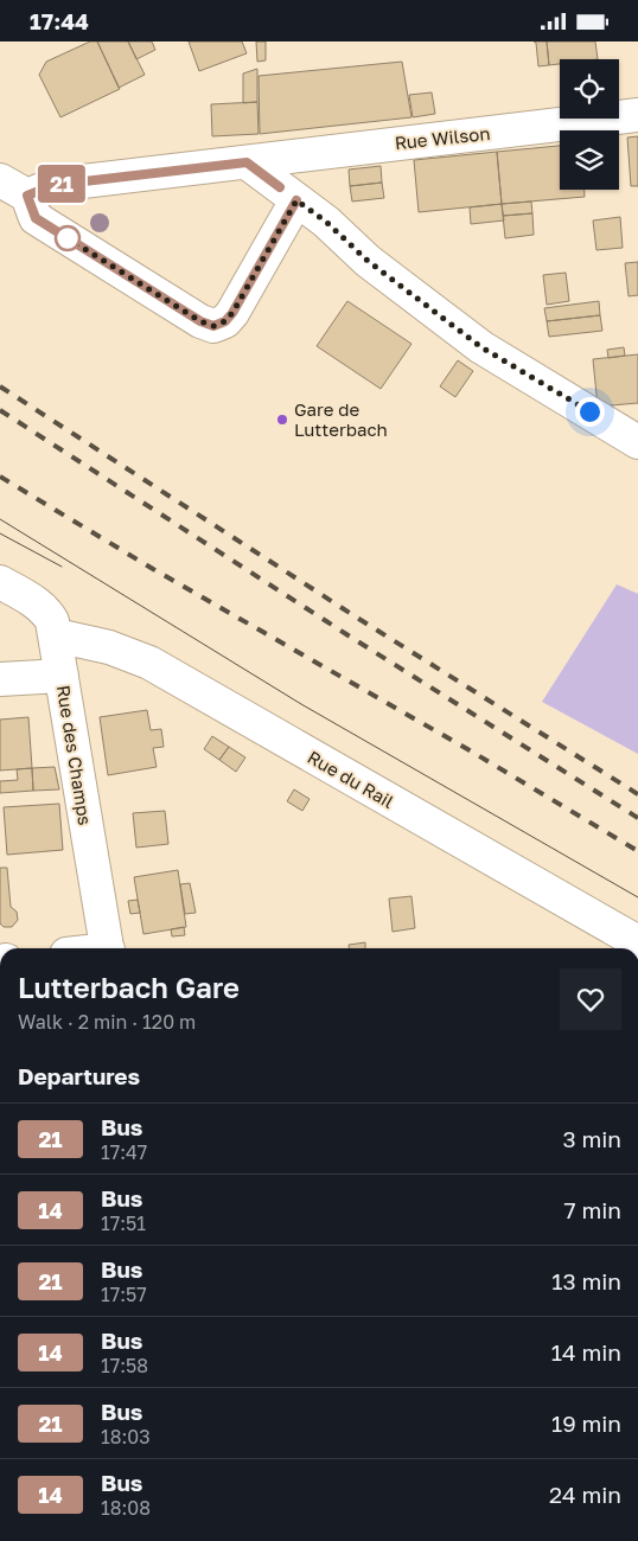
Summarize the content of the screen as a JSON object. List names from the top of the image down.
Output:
{
  "streets": {
    "street": ["Rue Wilson", "Rue des Champs", "Rue du Rail"]
  },
  "crossings": [
    ["Rue des Champs", "Rue du Rail"]
  ],
  "places": ["Gare de Lutterbach"],
  "lines": ["bus line 21"],
  "page": {
    "status": "17:44",
    "on_map": "21",
    "heading": [
      ["Lutterbach Gare", "Walk · 2 min · 120 m"],
      "Departures"
    ],
    "list": [
      {
        "mark": "21",
        "name": "Bus",
        "note": "17:47",
        "value": "3 min"
      },
      {
        "mark": "14",
        "name": "Bus",
        "note": "17:51",
        "value": "7 min"
      },
      {
        "mark": "21",
        "name": "Bus",
        "note": "17:57",
        "value": "13 min"
      },
      {
        "mark": "14",
        "name": "Bus",
        "note": "17:58",
        "value": "14 min"
      },
      {
        "mark": "21",
        "name": "Bus",
        "note": "18:03",
        "value": "19 min"
      },
      {
        "mark": "14",
        "name": "Bus",
        "note": "18:08",
        "value": "24 min"
      }
    ]
  }
}
